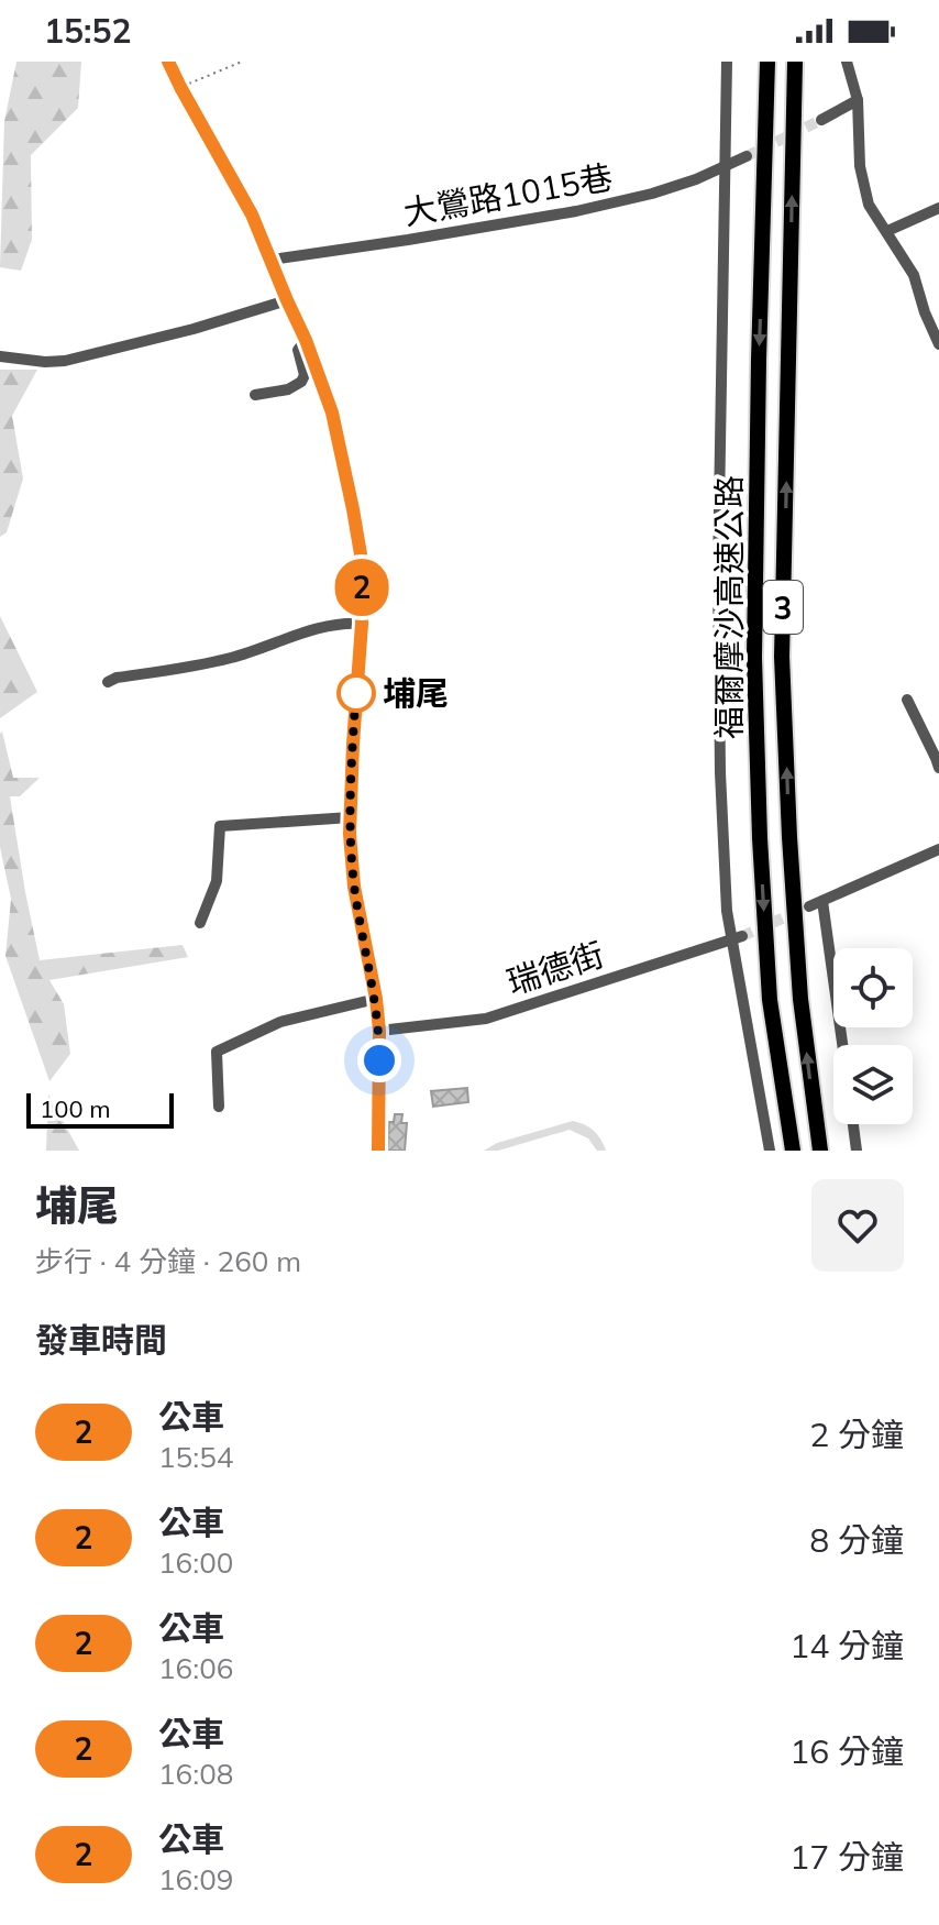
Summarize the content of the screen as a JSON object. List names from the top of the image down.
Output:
{
  "streets": {
    "highway": ["福爾摩沙高速公路", "3"],
    "street": ["大鶯路1015巷", "瑞德街"]
  },
  "places": ["埔尾"],
  "lines": ["bus line 2"],
  "scale_bar": "100 m",
  "page": {
    "status": "15:52",
    "on_map": "2",
    "scale": "100 m",
    "heading": [
      ["埔尾", "步行 · 4 分鐘 · 260 m"],
      "發車時間"
    ],
    "list": [
      {
        "mark": "2",
        "name": "公車",
        "note": "15:54",
        "value": "2 分鐘"
      },
      {
        "mark": "2",
        "name": "公車",
        "note": "16:00",
        "value": "8 分鐘"
      },
      {
        "mark": "2",
        "name": "公車",
        "note": "16:06",
        "value": "14 分鐘"
      },
      {
        "mark": "2",
        "name": "公車",
        "note": "16:08",
        "value": "16 分鐘"
      },
      {
        "mark": "2",
        "name": "公車",
        "note": "16:09",
        "value": "17 分鐘"
      }
    ]
  }
}
